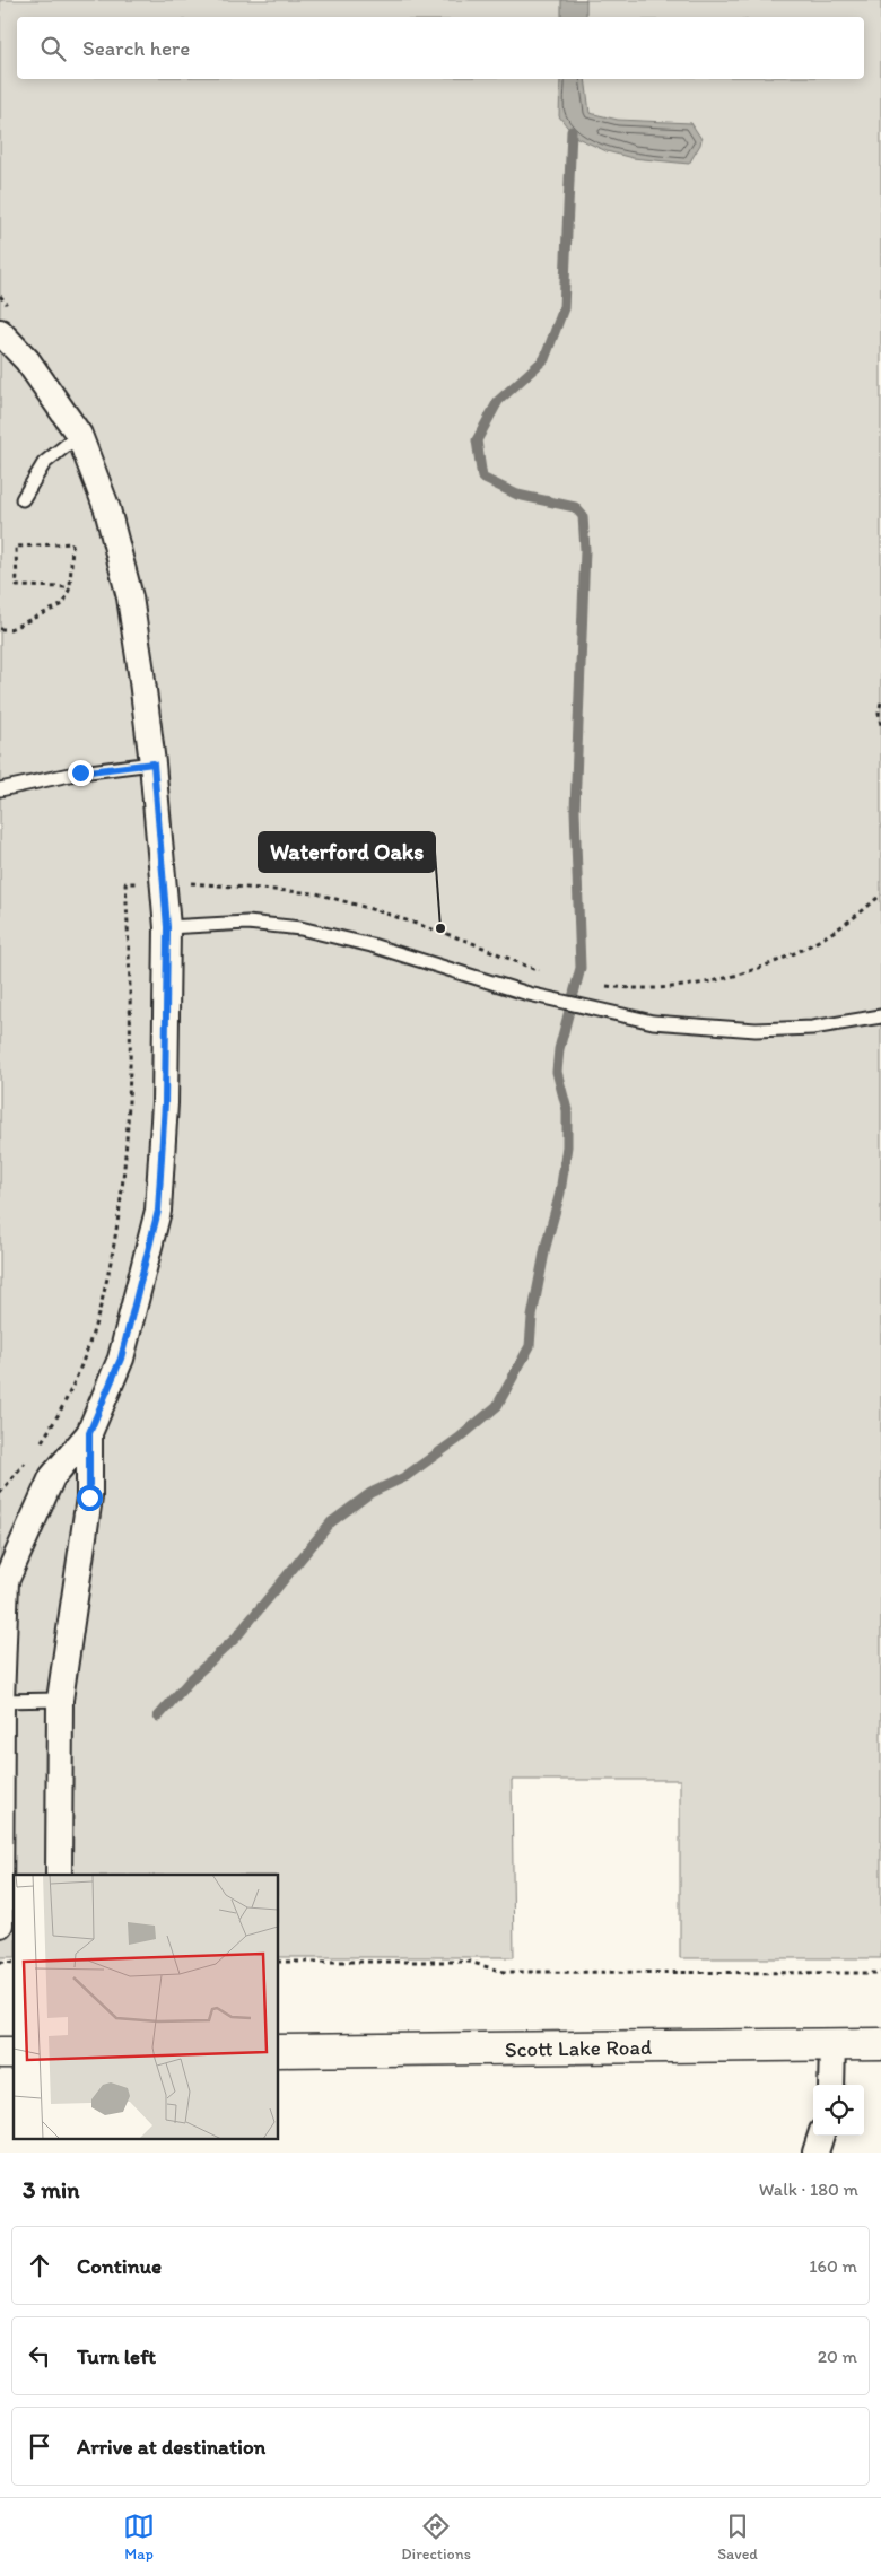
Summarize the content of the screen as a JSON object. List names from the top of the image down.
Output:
{
  "streets": {
    "street": ["Scott Lake Road"]
  },
  "places": ["Waterford Oaks"],
  "page": {
    "search": "Search here",
    "heading": ["3 min", "Walk · 180 m"],
    "list": [
      ["Continue", "160 m"],
      ["Turn left", "20 m"],
      "Arrive at destination"
    ],
    "nav": ["Map", "Directions", "Saved"]
  }
}
